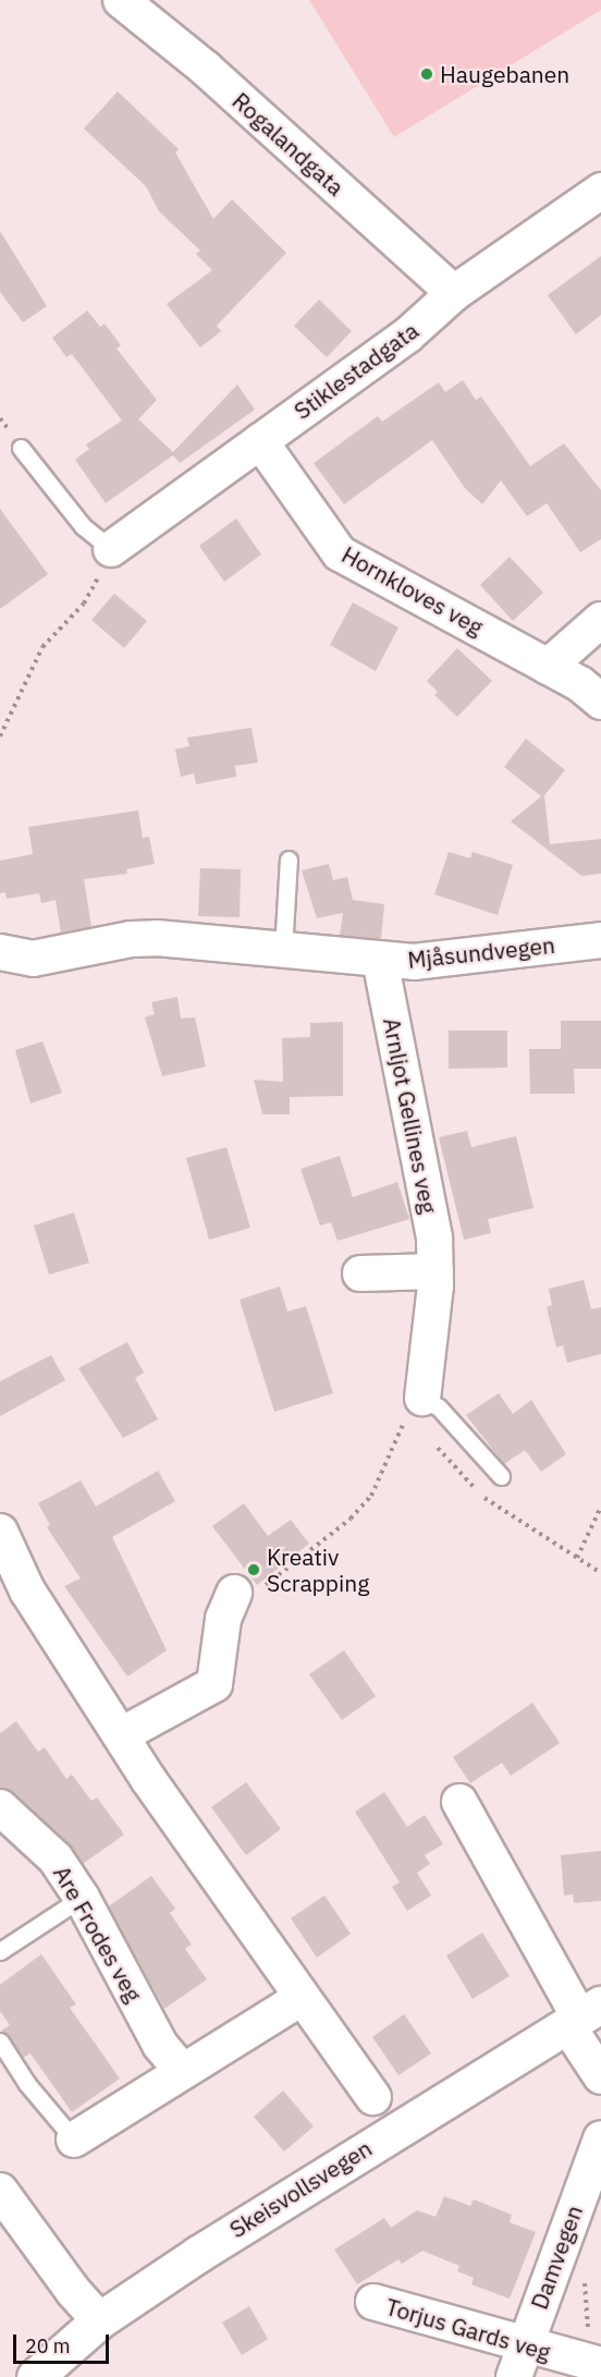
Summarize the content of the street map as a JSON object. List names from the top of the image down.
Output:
{
  "streets": {
    "main road": ["Skeisvollsvegen"],
    "street": [
      "Rogalandgata",
      "Stiklestadgata",
      "Hornkloves veg",
      "Mjåsundvegen",
      "Arnljot Gellines veg",
      "Are Frodes veg",
      "Damvegen",
      "Torjus Gards veg"
    ]
  },
  "crossings": [
    ["Rogalandgata", "Stiklestadgata"],
    ["Stiklestadgata", "Hornkloves veg"],
    ["Mjåsundvegen", "Arnljot Gellines veg"],
    ["Damvegen", "Torjus Gards veg"]
  ],
  "places": ["Haugebanen", "Kreativ Scrapping"],
  "scale_bar": "20 m"
}
